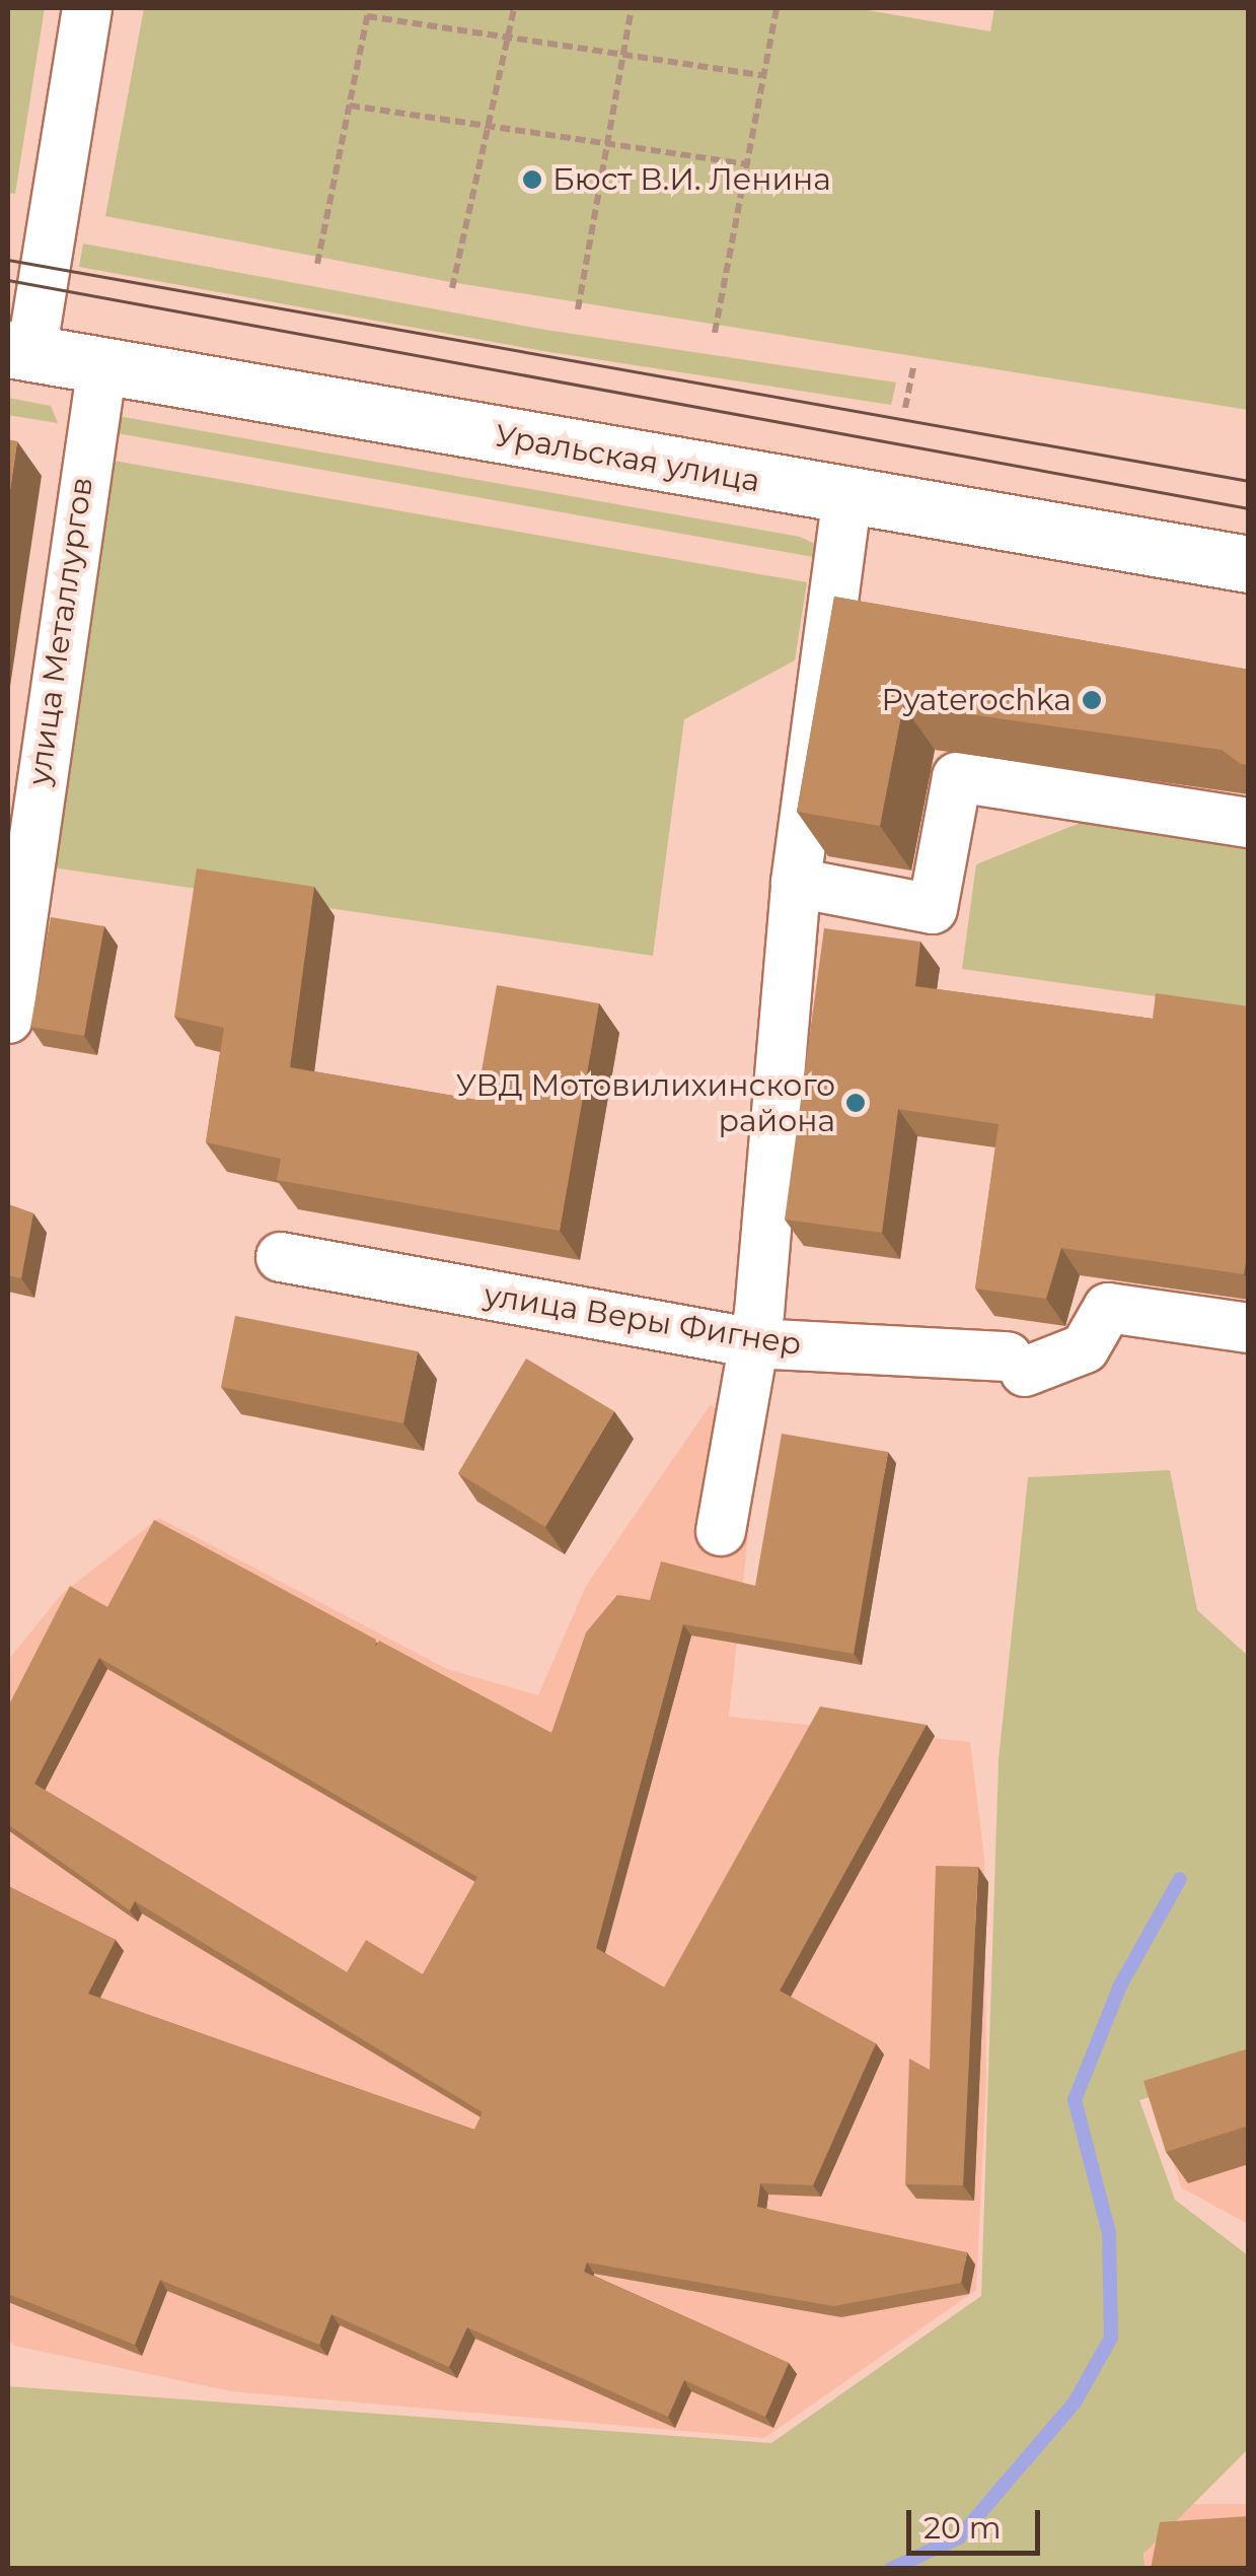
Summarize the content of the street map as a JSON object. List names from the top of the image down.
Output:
{
  "streets": {
    "main road": ["Уральская улица"],
    "street": ["улица Металлургов", "улица Веры Фигнер"]
  },
  "crossings": [
    ["Уральская улица", "улица Металлургов"]
  ],
  "places": ["Бюст В.И. Ленина", "Pyaterochka", "УВД Мотовилихинского района"],
  "scale_bar": "20 m"
}
